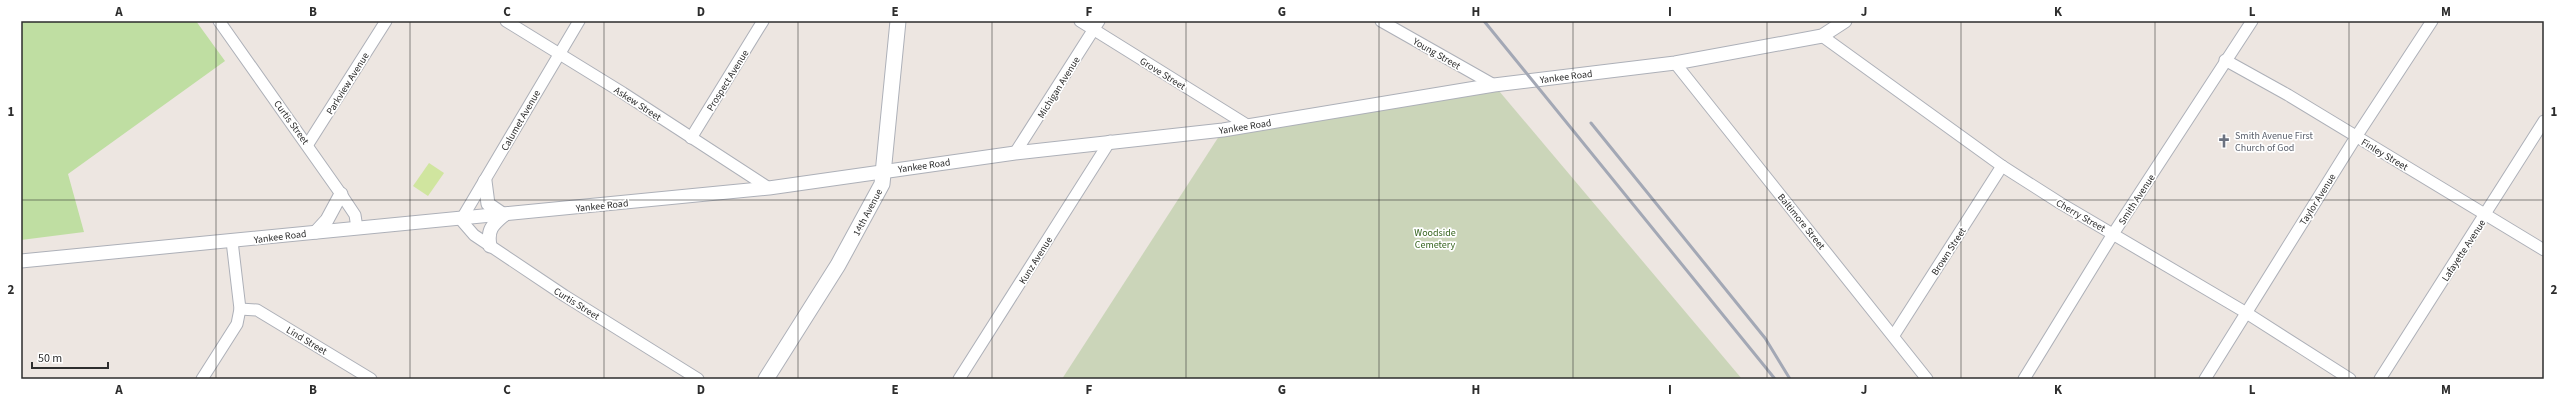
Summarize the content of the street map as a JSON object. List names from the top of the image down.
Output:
{
  "streets": {
    "main road": ["14th Avenue"],
    "street": [
      "Young Street",
      "Grove Street",
      "Yankee Road",
      "Prospect Avenue",
      "Parkview Avenue",
      "Michigan Avenue",
      "Askew Street",
      "Calumet Avenue",
      "Curtis Street",
      "Finley Street",
      "Smith Avenue",
      "Taylor Avenue",
      "Cherry Street",
      "Baltimore Street",
      "Lafayette Avenue",
      "Brown Street",
      "Kunz Avenue",
      "Lind Street"
    ]
  },
  "crossings": [
    ["Young Street", "Yankee Road"],
    ["Grove Street", "Yankee Road"],
    ["Grove Street", "Michigan Avenue"],
    ["Yankee Road", "Michigan Avenue"],
    ["Yankee Road", "Askew Street"],
    ["Yankee Road", "Calumet Avenue"],
    ["Yankee Road", "Curtis Street"],
    ["Yankee Road", "14th Avenue"],
    ["Yankee Road", "Cherry Street"],
    ["Yankee Road", "Baltimore Street"],
    ["Yankee Road", "Kunz Avenue"],
    ["Prospect Avenue", "Askew Street"],
    ["Parkview Avenue", "Curtis Street"],
    ["Askew Street", "Calumet Avenue"],
    ["Calumet Avenue", "Curtis Street"],
    ["Finley Street", "Smith Avenue"],
    ["Finley Street", "Taylor Avenue"],
    ["Finley Street", "Lafayette Avenue"],
    ["Smith Avenue", "Cherry Street"],
    ["Taylor Avenue", "Cherry Street"],
    ["Cherry Street", "Brown Street"],
    ["Baltimore Street", "Brown Street"]
  ],
  "parks": ["Woodside Cemetery"],
  "places": {
    "church": ["Smith Avenue First Church of God"]
  },
  "scale_bar": "50 m",
  "grid": {
    "columns": [
      "A",
      "B",
      "C",
      "D",
      "E",
      "F",
      "G",
      "H",
      "I",
      "J",
      "K",
      "L",
      "M"
    ],
    "rows": ["1", "2"]
  }
}
